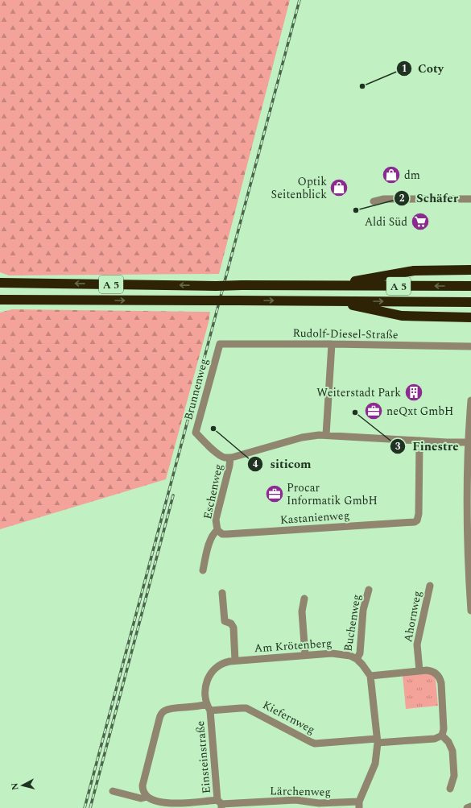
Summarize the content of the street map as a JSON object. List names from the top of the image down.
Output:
{
  "streets": {
    "highway": ["A 5"],
    "street": [
      "Rudolf-Diesel-Straße",
      "Brunnenweg",
      "Eschenweg",
      "Kastanienweg",
      "Ahornweg",
      "Buchenweg",
      "Am Krötenberg",
      "Kiefernweg",
      "Einsteinstraße",
      "Lärchenweg"
    ]
  },
  "crossings": [
    ["Rudolf-Diesel-Straße", "Brunnenweg"],
    ["Brunnenweg", "Eschenweg"],
    ["Eschenweg", "Kastanienweg"],
    ["Buchenweg", "Am Krötenberg"],
    ["Am Krötenberg", "Kiefernweg"],
    ["Am Krötenberg", "Einsteinstraße"],
    ["Kiefernweg", "Einsteinstraße"],
    ["Einsteinstraße", "Lärchenweg"]
  ],
  "places": {
    "other": [
      "Coty",
      "Schäfer",
      "Finestre",
      "siticom"
    ],
    "shop": ["dm", "Optik Seitenblick"],
    "supermarket": ["Aldi Süd"],
    "building": ["Weiterstadt Park"],
    "office": ["neQxt GmbH", "Procar Informatik GmbH"]
  },
  "north": "left"
}
